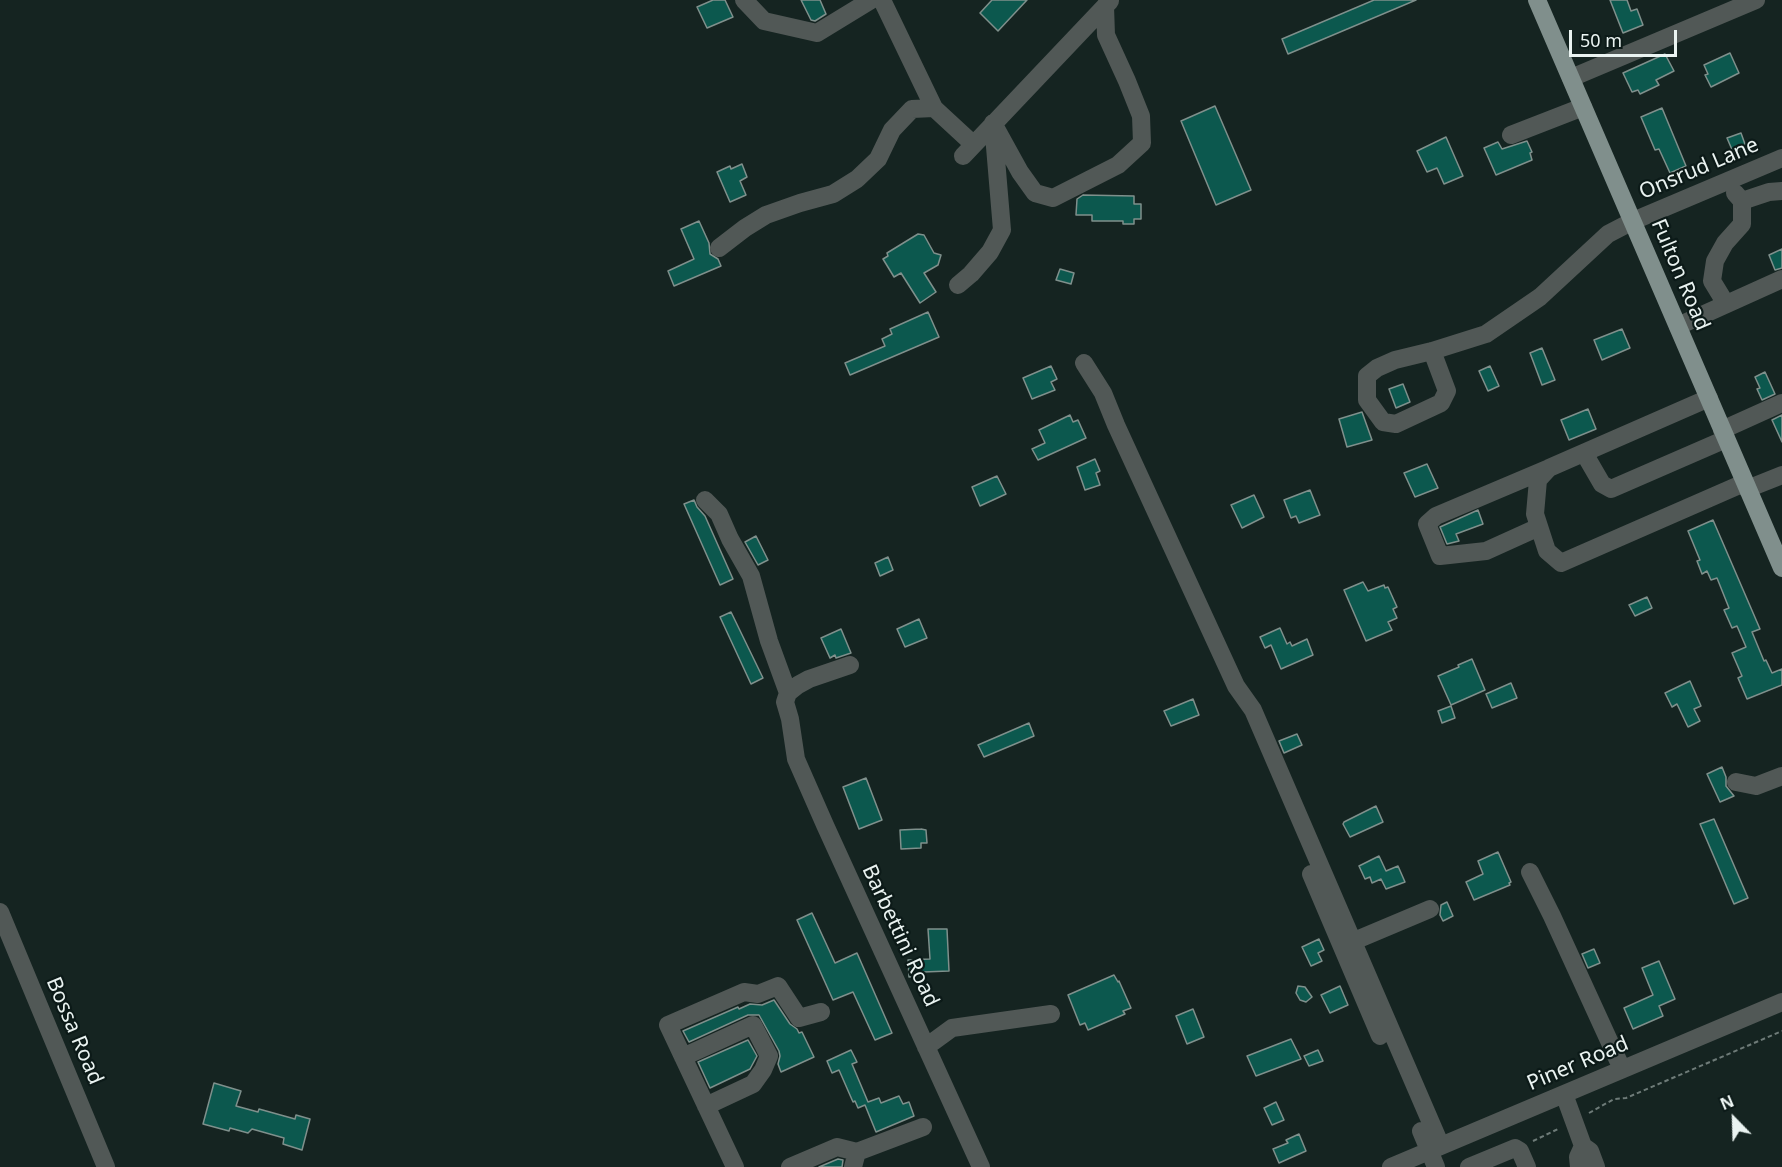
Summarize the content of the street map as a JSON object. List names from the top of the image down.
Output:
{
  "streets": {
    "main road": ["Fulton Road"],
    "street": [
      "Onsrud Lane",
      "Barbettini Road",
      "Bossa Road",
      "Piner Road"
    ]
  },
  "crossings": [
    ["Onsrud Lane", "Fulton Road"]
  ],
  "scale_bar": "50 m",
  "north": "top left"
}
